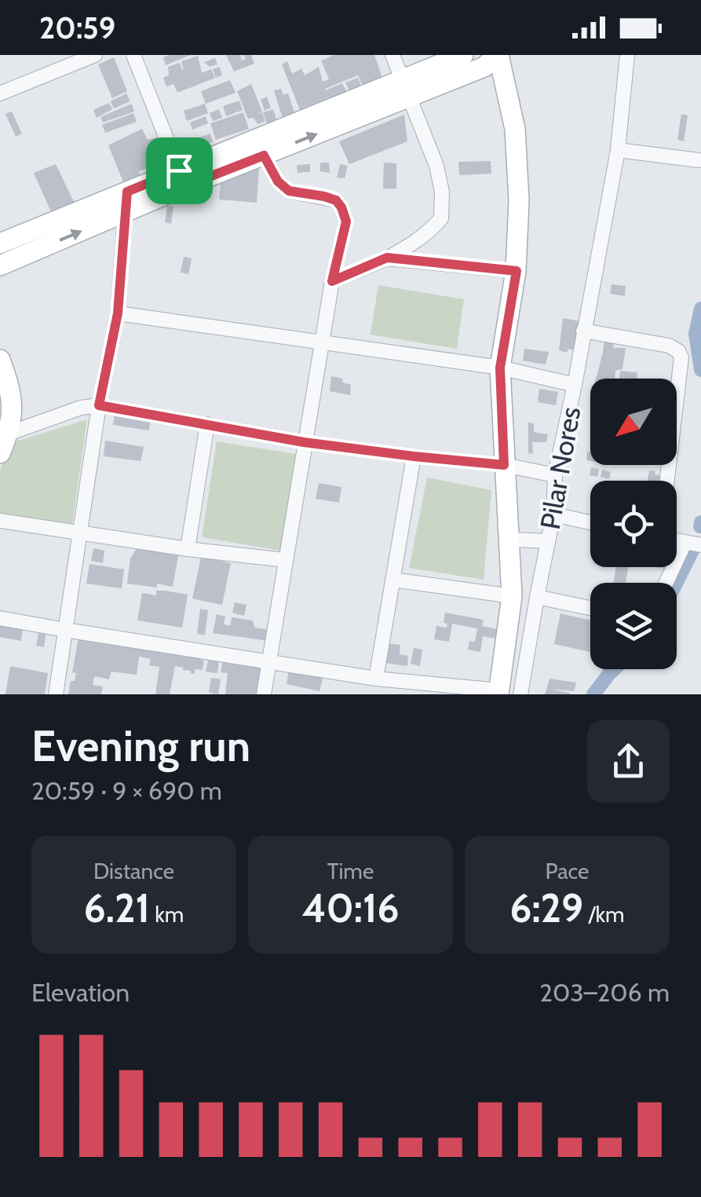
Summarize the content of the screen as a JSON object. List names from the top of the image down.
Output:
{
  "streets": {
    "street": ["Pilar Nores"]
  },
  "north": "bottom left",
  "page": {
    "status": "20:59",
    "heading": ["Evening run", "20:59 · 9 × 690 m"],
    "stats": [
      ["Distance", "6.21 km"],
      ["Time", "40:16"],
      ["Pace", "6:29 /km"]
    ],
    "chart": ["Elevation", "203–206 m"]
  }
}
